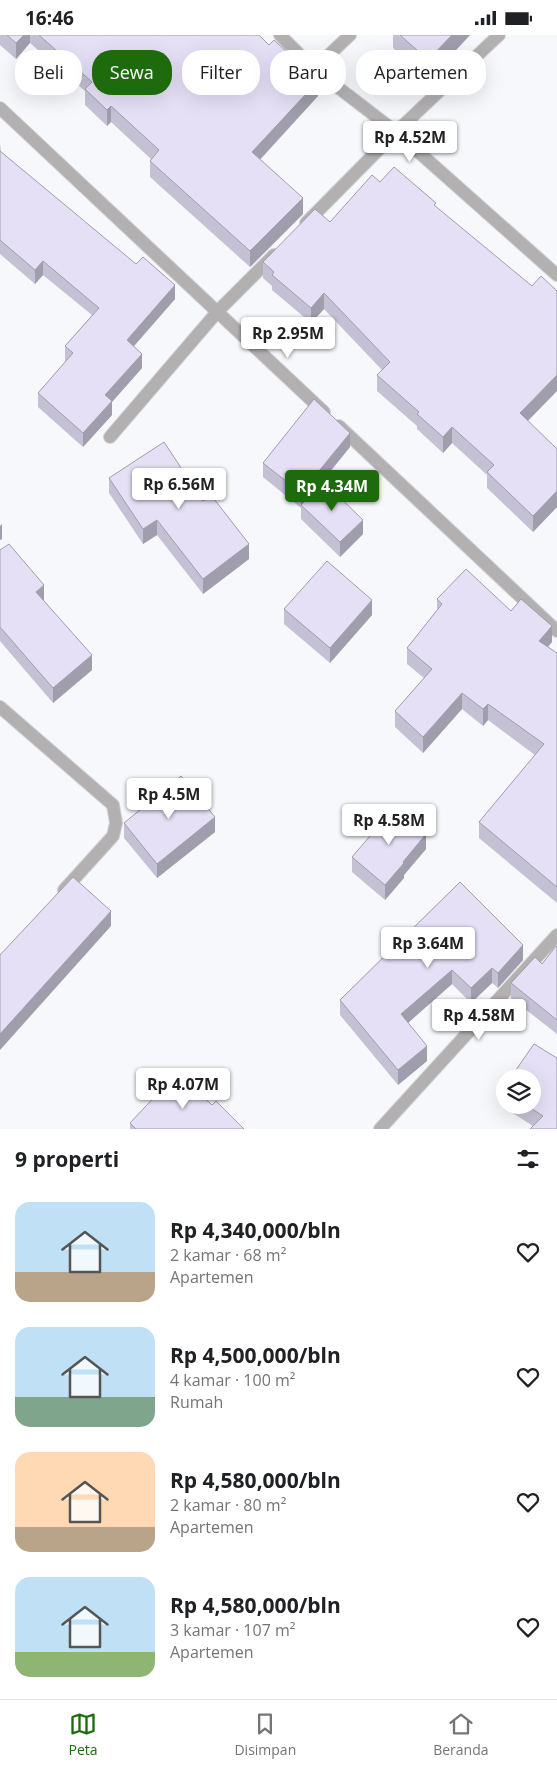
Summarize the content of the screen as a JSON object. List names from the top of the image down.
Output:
{
  "page": {
    "status": "16:46",
    "chip": [
      "Beli",
      "Sewa",
      "Filter",
      "Baru",
      "Apartemen"
    ],
    "price": [
      "Rp 4.52M",
      "Rp 2.95M",
      "Rp 6.56M",
      "Rp 4.34M",
      "Rp 4.5M",
      "Rp 4.58M",
      "Rp 3.64M",
      "Rp 4.58M",
      "Rp 4.07M"
    ],
    "heading": "9 properti",
    "list": [
      {
        "name": "Rp 4,340,000/bln",
        "note": "2 kamar · 68 m² · Apartemen"
      },
      {
        "name": "Rp 4,500,000/bln",
        "note": "4 kamar · 100 m² · Rumah"
      },
      {
        "name": "Rp 4,580,000/bln",
        "note": "2 kamar · 80 m² · Apartemen"
      },
      {
        "name": "Rp 4,580,000/bln",
        "note": "3 kamar · 107 m² · Apartemen"
      }
    ],
    "tabs": ["Peta", "Disimpan", "Beranda"]
  }
}
